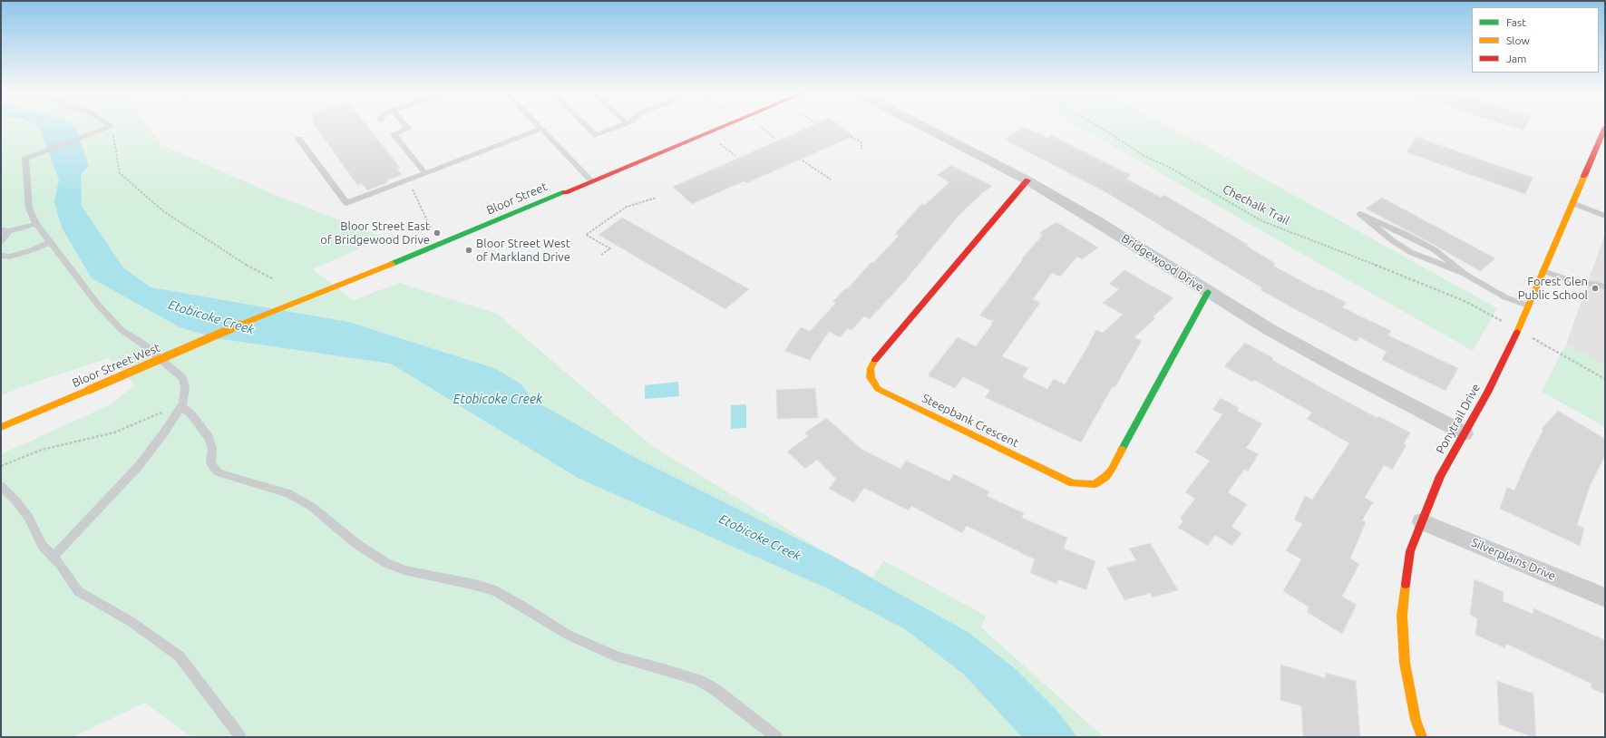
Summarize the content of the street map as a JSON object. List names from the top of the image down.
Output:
{
  "streets": {
    "street": [
      "Bloor Street",
      "Bridgewood Drive",
      "Bloor Street West",
      "Ponytrail Drive",
      "Steepbank Crescent",
      "Silverplains Drive"
    ],
    "path": ["Chechalk Trail"]
  },
  "crossings": [
    ["Bloor Street", "Bloor Street West"],
    ["Bridgewood Drive", "Ponytrail Drive"],
    ["Bridgewood Drive", "Steepbank Crescent"],
    ["Ponytrail Drive", "Silverplains Drive"]
  ],
  "water": ["Etobicoke Creek"],
  "places": ["Bloor Street East of Bridgewood Drive", "Bloor Street West of Markland Drive", "Forest Glen Public School"],
  "legend": ["Fast", "Slow", "Jam"]
}
